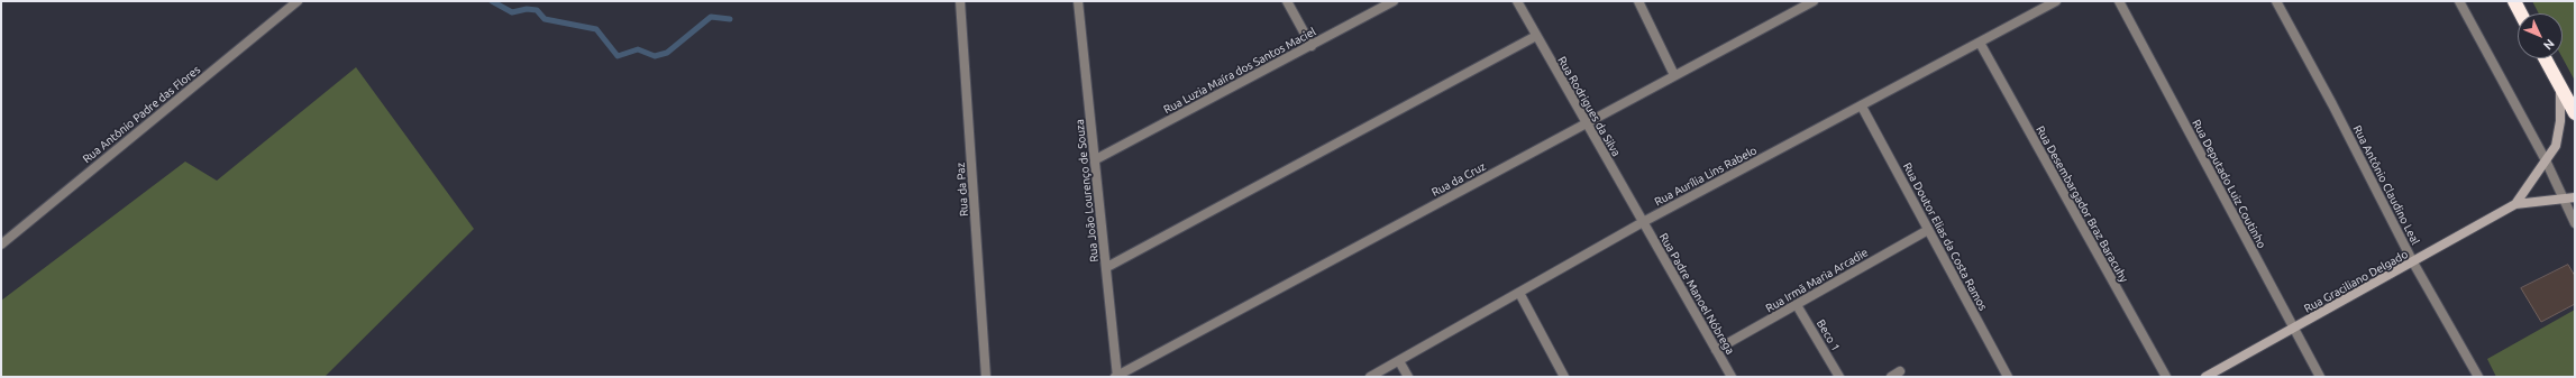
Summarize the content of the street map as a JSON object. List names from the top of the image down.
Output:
{
  "streets": {
    "street": [
      "Rua Luzia Maíra dos Santos Maciel",
      "Rua Rodrigues da Silva",
      "Rua Antônio Padre das Flores",
      "Rua Aurília Lins Rabelo",
      "Rua da Cruz",
      "Rua Deputado Luiz Coutinho",
      "Rua Antônio Claudino Leal",
      "Rua da Paz",
      "Rua João Lourenço de Souza",
      "Rua Desembargador Braz Baracuhy",
      "Rua Doutor Elias da Costa Ramos",
      "Rua Irmã Maria Arcadie",
      "Rua Graciliano Delgado",
      "Rua Padre Manoel Nóbrega",
      "Beco 1"
    ]
  },
  "crossings": [
    ["Rua Luzia Maíra dos Santos Maciel", "Rua João Lourenço de Souza"],
    ["Rua Rodrigues da Silva", "Rua Aurília Lins Rabelo"],
    ["Rua Rodrigues da Silva", "Rua da Cruz"],
    ["Rua Rodrigues da Silva", "Rua Padre Manoel Nóbrega"],
    ["Rua Aurília Lins Rabelo", "Rua Desembargador Braz Baracuhy"],
    ["Rua Aurília Lins Rabelo", "Rua Doutor Elias da Costa Ramos"],
    ["Rua Aurília Lins Rabelo", "Rua Padre Manoel Nóbrega"],
    ["Rua da Cruz", "Rua João Lourenço de Souza"],
    ["Rua Deputado Luiz Coutinho", "Rua Graciliano Delgado"],
    ["Rua Antônio Claudino Leal", "Rua Graciliano Delgado"],
    ["Rua Doutor Elias da Costa Ramos", "Rua Irmã Maria Arcadie"],
    ["Rua Irmã Maria Arcadie", "Rua Padre Manoel Nóbrega"],
    ["Rua Irmã Maria Arcadie", "Beco 1"]
  ],
  "north": "bottom right"
}
